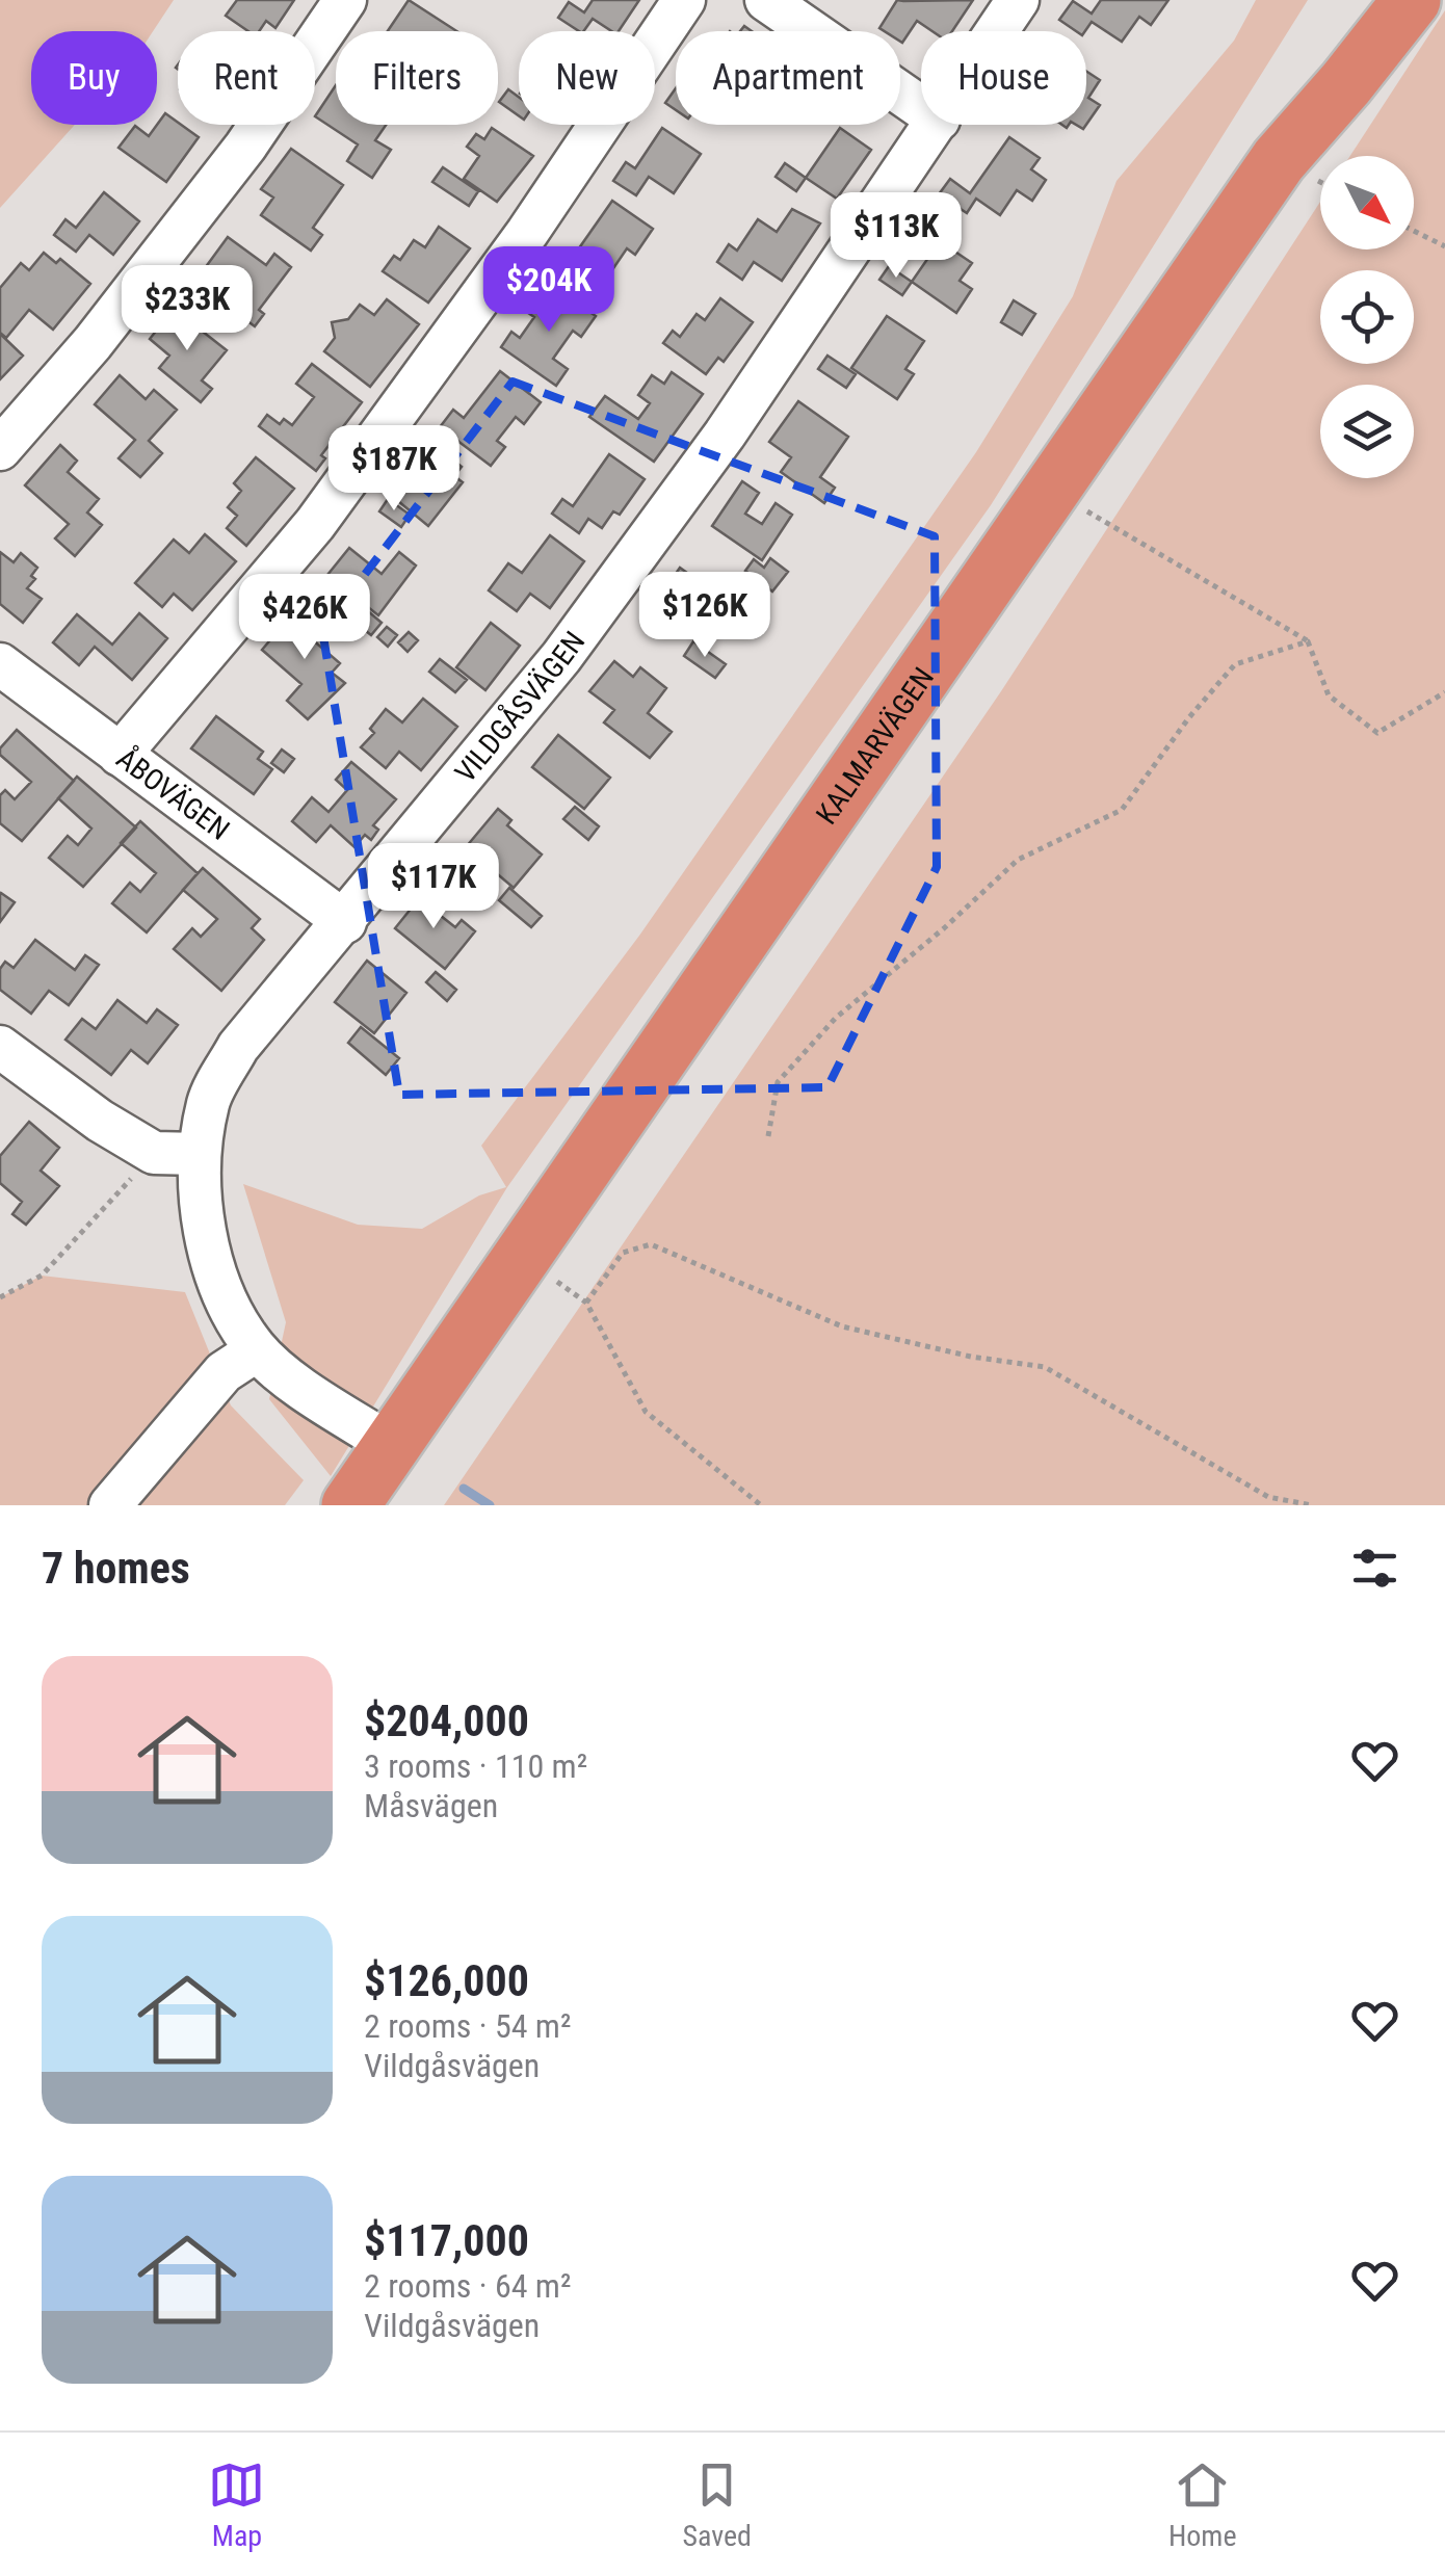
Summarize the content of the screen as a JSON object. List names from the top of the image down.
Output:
{
  "streets": {
    "highway": ["KALMARVÄGEN"],
    "street": ["VILDGÅSVÄGEN", "ÅBOVÄGEN"]
  },
  "crossings": [
    ["VILDGÅSVÄGEN", "KALMARVÄGEN"],
    ["VILDGÅSVÄGEN", "ÅBOVÄGEN"]
  ],
  "north": "bottom right",
  "page": {
    "chip": [
      "Buy",
      "Rent",
      "Filters",
      "New",
      "Apartment",
      "House"
    ],
    "price": [
      "$113K",
      "$204K",
      "$233K",
      "$187K",
      "$126K",
      "$426K",
      "$117K"
    ],
    "heading": "7 homes",
    "list": [
      {
        "name": "$204,000",
        "note": "3 rooms · 110 m² · Måsvägen"
      },
      {
        "name": "$126,000",
        "note": "2 rooms · 54 m² · Vildgåsvägen"
      },
      {
        "name": "$117,000",
        "note": "2 rooms · 64 m² · Vildgåsvägen"
      }
    ],
    "tabs": ["Map", "Saved", "Home"]
  }
}
